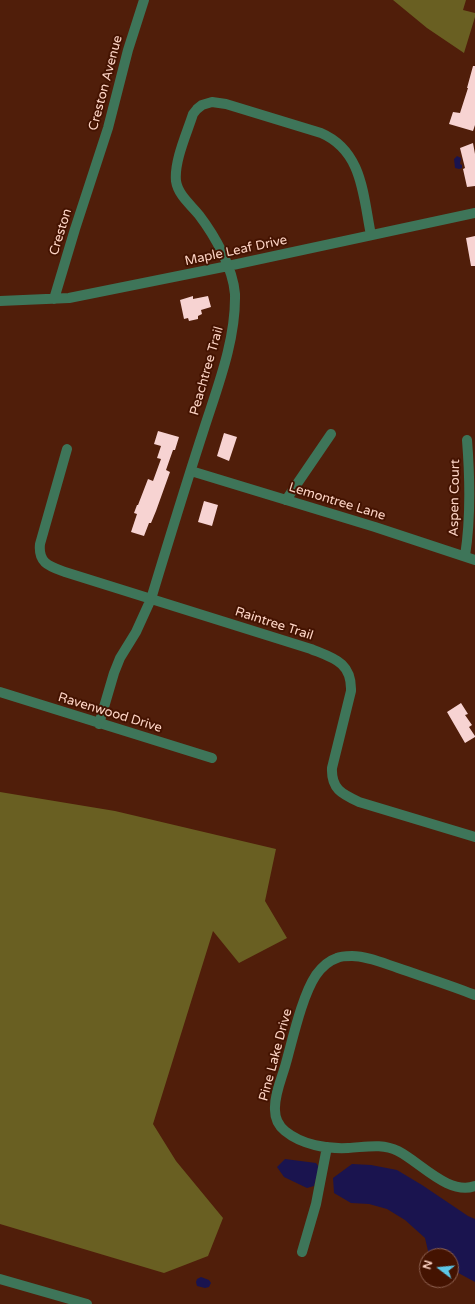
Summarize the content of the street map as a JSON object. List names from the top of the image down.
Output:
{
  "streets": {
    "street": [
      "Creston Avenue",
      "Creston",
      "Maple Leaf Drive",
      "Peachtree Trail",
      "Aspen Court",
      "Lemontree Lane",
      "Raintree Trail",
      "Ravenwood Drive",
      "Pine Lake Drive"
    ]
  },
  "crossings": [
    ["Creston Avenue", "Creston"],
    ["Creston", "Maple Leaf Drive"],
    ["Maple Leaf Drive", "Peachtree Trail"],
    ["Peachtree Trail", "Lemontree Lane"],
    ["Peachtree Trail", "Raintree Trail"],
    ["Peachtree Trail", "Ravenwood Drive"],
    ["Aspen Court", "Lemontree Lane"]
  ],
  "north": "left"
}
